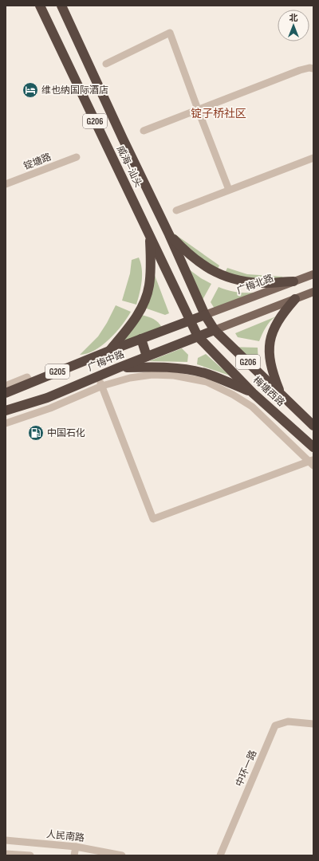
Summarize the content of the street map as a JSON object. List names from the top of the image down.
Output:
{
  "streets": {
    "highway": [
      "G206",
      "威海—汕头",
      "广梅中路",
      "G205",
      "梅塘西路"
    ],
    "main road": ["广梅北路"],
    "street": ["锭塘路", "中环一路", "人民南路"]
  },
  "crossings": [
    ["威海—汕头", "广梅北路"],
    ["威海—汕头", "广梅中路"],
    ["威海—汕头", "梅塘西路"],
    ["广梅北路", "广梅中路"],
    ["广梅中路", "梅塘西路"]
  ],
  "districts": ["锭子桥社区"],
  "places": {
    "hotel": ["维也纳国际酒店"],
    "fuel station": ["中国石化"]
  },
  "north": "top"
}
